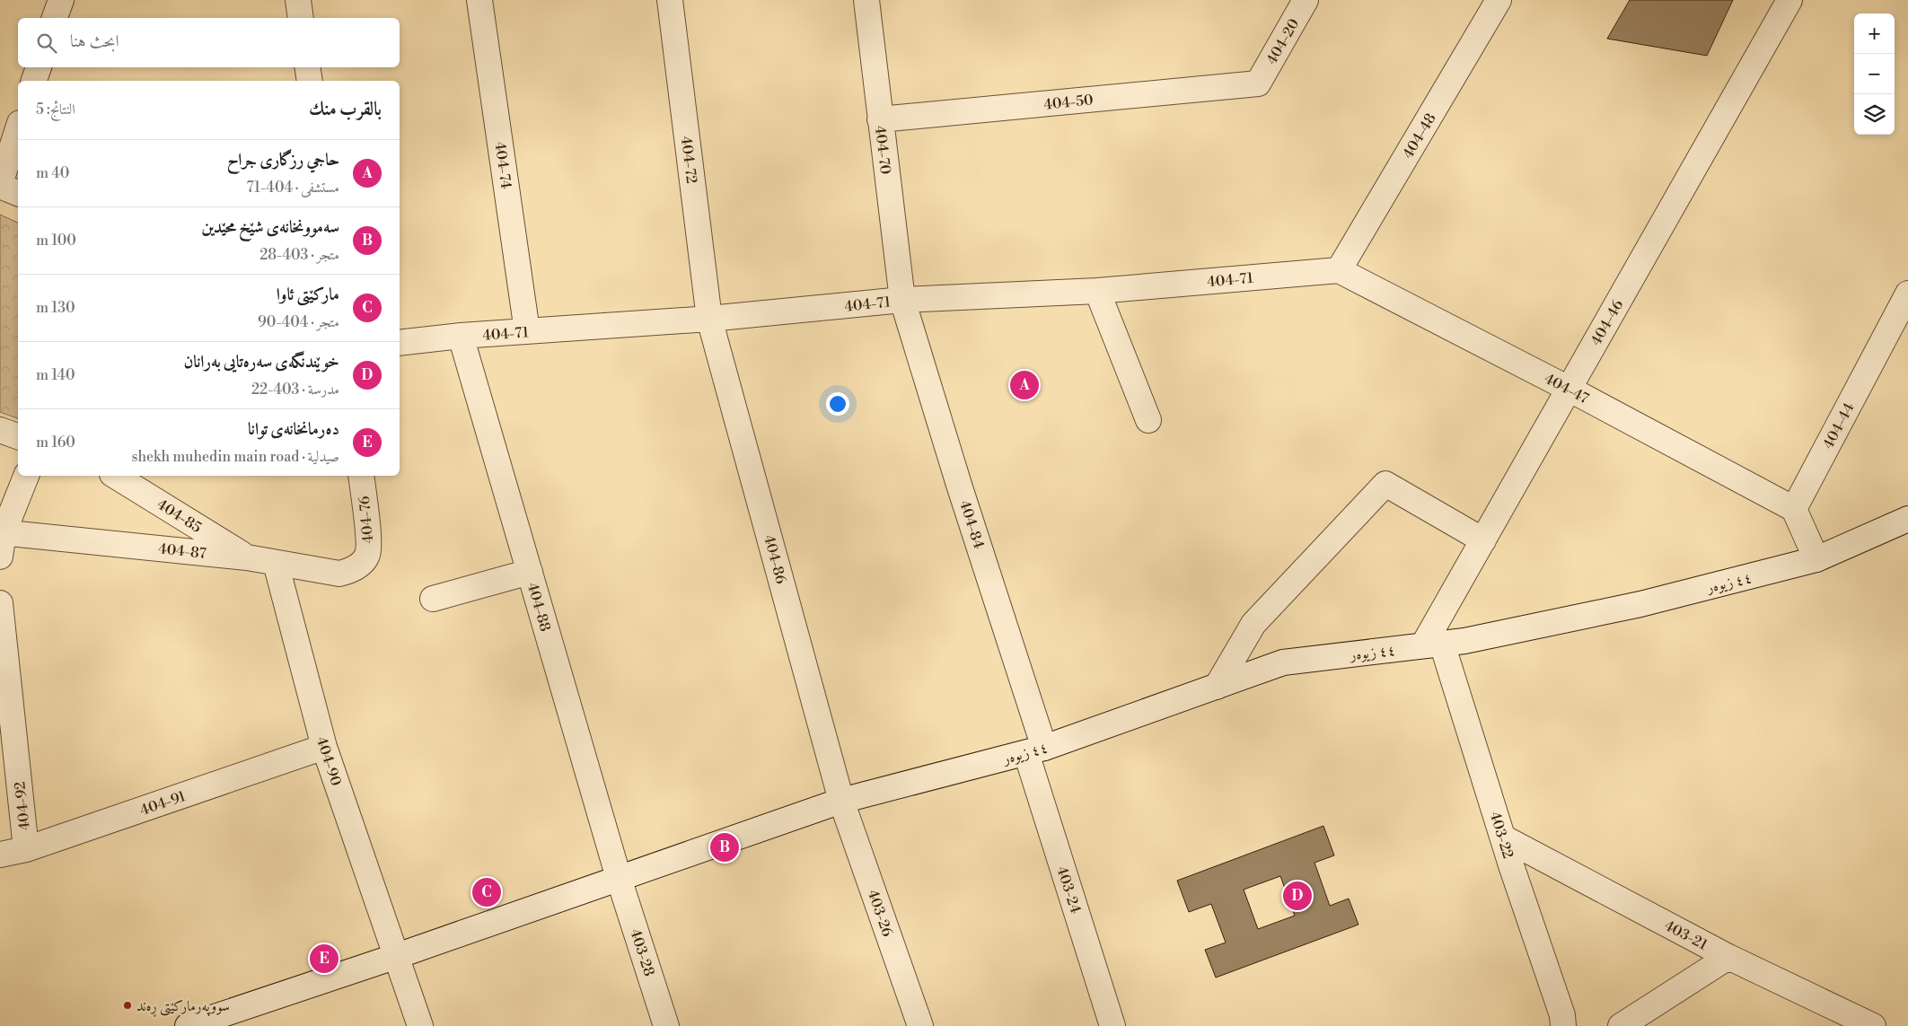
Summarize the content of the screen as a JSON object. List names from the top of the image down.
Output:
{
  "streets": {
    "street": [
      "404-20",
      "404-50",
      "404-48",
      "404-70",
      "404-72",
      "404-74",
      "404-71",
      "404-46",
      "404-47",
      "404-44",
      "404-85",
      "404-76",
      "404-84",
      "404-87",
      "404-86",
      "٤٤ زیوەر",
      "404-88",
      "404-90",
      "404-91",
      "404-92",
      "403-22",
      "403-24",
      "403-26",
      "403-21",
      "403-28"
    ]
  },
  "crossings": [
    ["404-20", "404-50"],
    ["404-50", "404-70"],
    ["404-48", "404-71"],
    ["404-48", "404-47"],
    ["404-70", "404-71"],
    ["404-70", "404-84"],
    ["404-72", "404-71"],
    ["404-72", "404-86"],
    ["404-74", "404-71"],
    ["404-71", "404-47"],
    ["404-71", "404-84"],
    ["404-71", "404-86"],
    ["404-71", "404-88"],
    ["404-46", "404-47"],
    ["404-46", "٤٤ زیوەر"],
    ["404-46", "403-22"],
    ["404-47", "404-44"],
    ["404-85", "404-87"],
    ["404-76", "404-87"],
    ["404-84", "٤٤ زیوەر"],
    ["404-84", "403-24"],
    ["404-87", "404-90"],
    ["404-86", "٤٤ زیوەر"],
    ["404-86", "403-26"],
    ["٤٤ زیوەر", "404-88"],
    ["٤٤ زیوەر", "404-90"],
    ["٤٤ زیوەر", "403-22"],
    ["٤٤ زیوەر", "403-24"],
    ["٤٤ زیوەر", "403-26"],
    ["٤٤ زیوەر", "403-28"],
    ["404-88", "403-28"],
    ["404-90", "404-91"],
    ["404-91", "404-92"],
    ["403-22", "403-21"]
  ],
  "places": ["سووپەرمارکێتی ڕەند"],
  "page": {
    "map_buttons": ["+", "−"],
    "search": "ابحث هنا",
    "heading": ["بالقرب منك", "النتائج: 5"],
    "list": [
      {
        "mark": "A",
        "name": "حاجي رزگارى جراح",
        "note": "مستشفى · 404-71",
        "value": "40 m"
      },
      {
        "mark": "B",
        "name": "سەموونخانەی شێخ محێدین",
        "note": "متجر · 403-28",
        "value": "100 m"
      },
      {
        "mark": "C",
        "name": "مارکێتی ئاوا",
        "note": "متجر · 404-90",
        "value": "130 m"
      },
      {
        "mark": "D",
        "name": "خوێندنگەی سەرەتایی بەرانان",
        "note": "مدرسة · 403-22",
        "value": "140 m"
      },
      {
        "mark": "E",
        "name": "دەرمانخانەی توانا",
        "note": "صيدلية · shekh muhedin main road",
        "value": "160 m"
      }
    ],
    "pins": [
      "A",
      "B",
      "C",
      "D",
      "E"
    ]
  }
}
